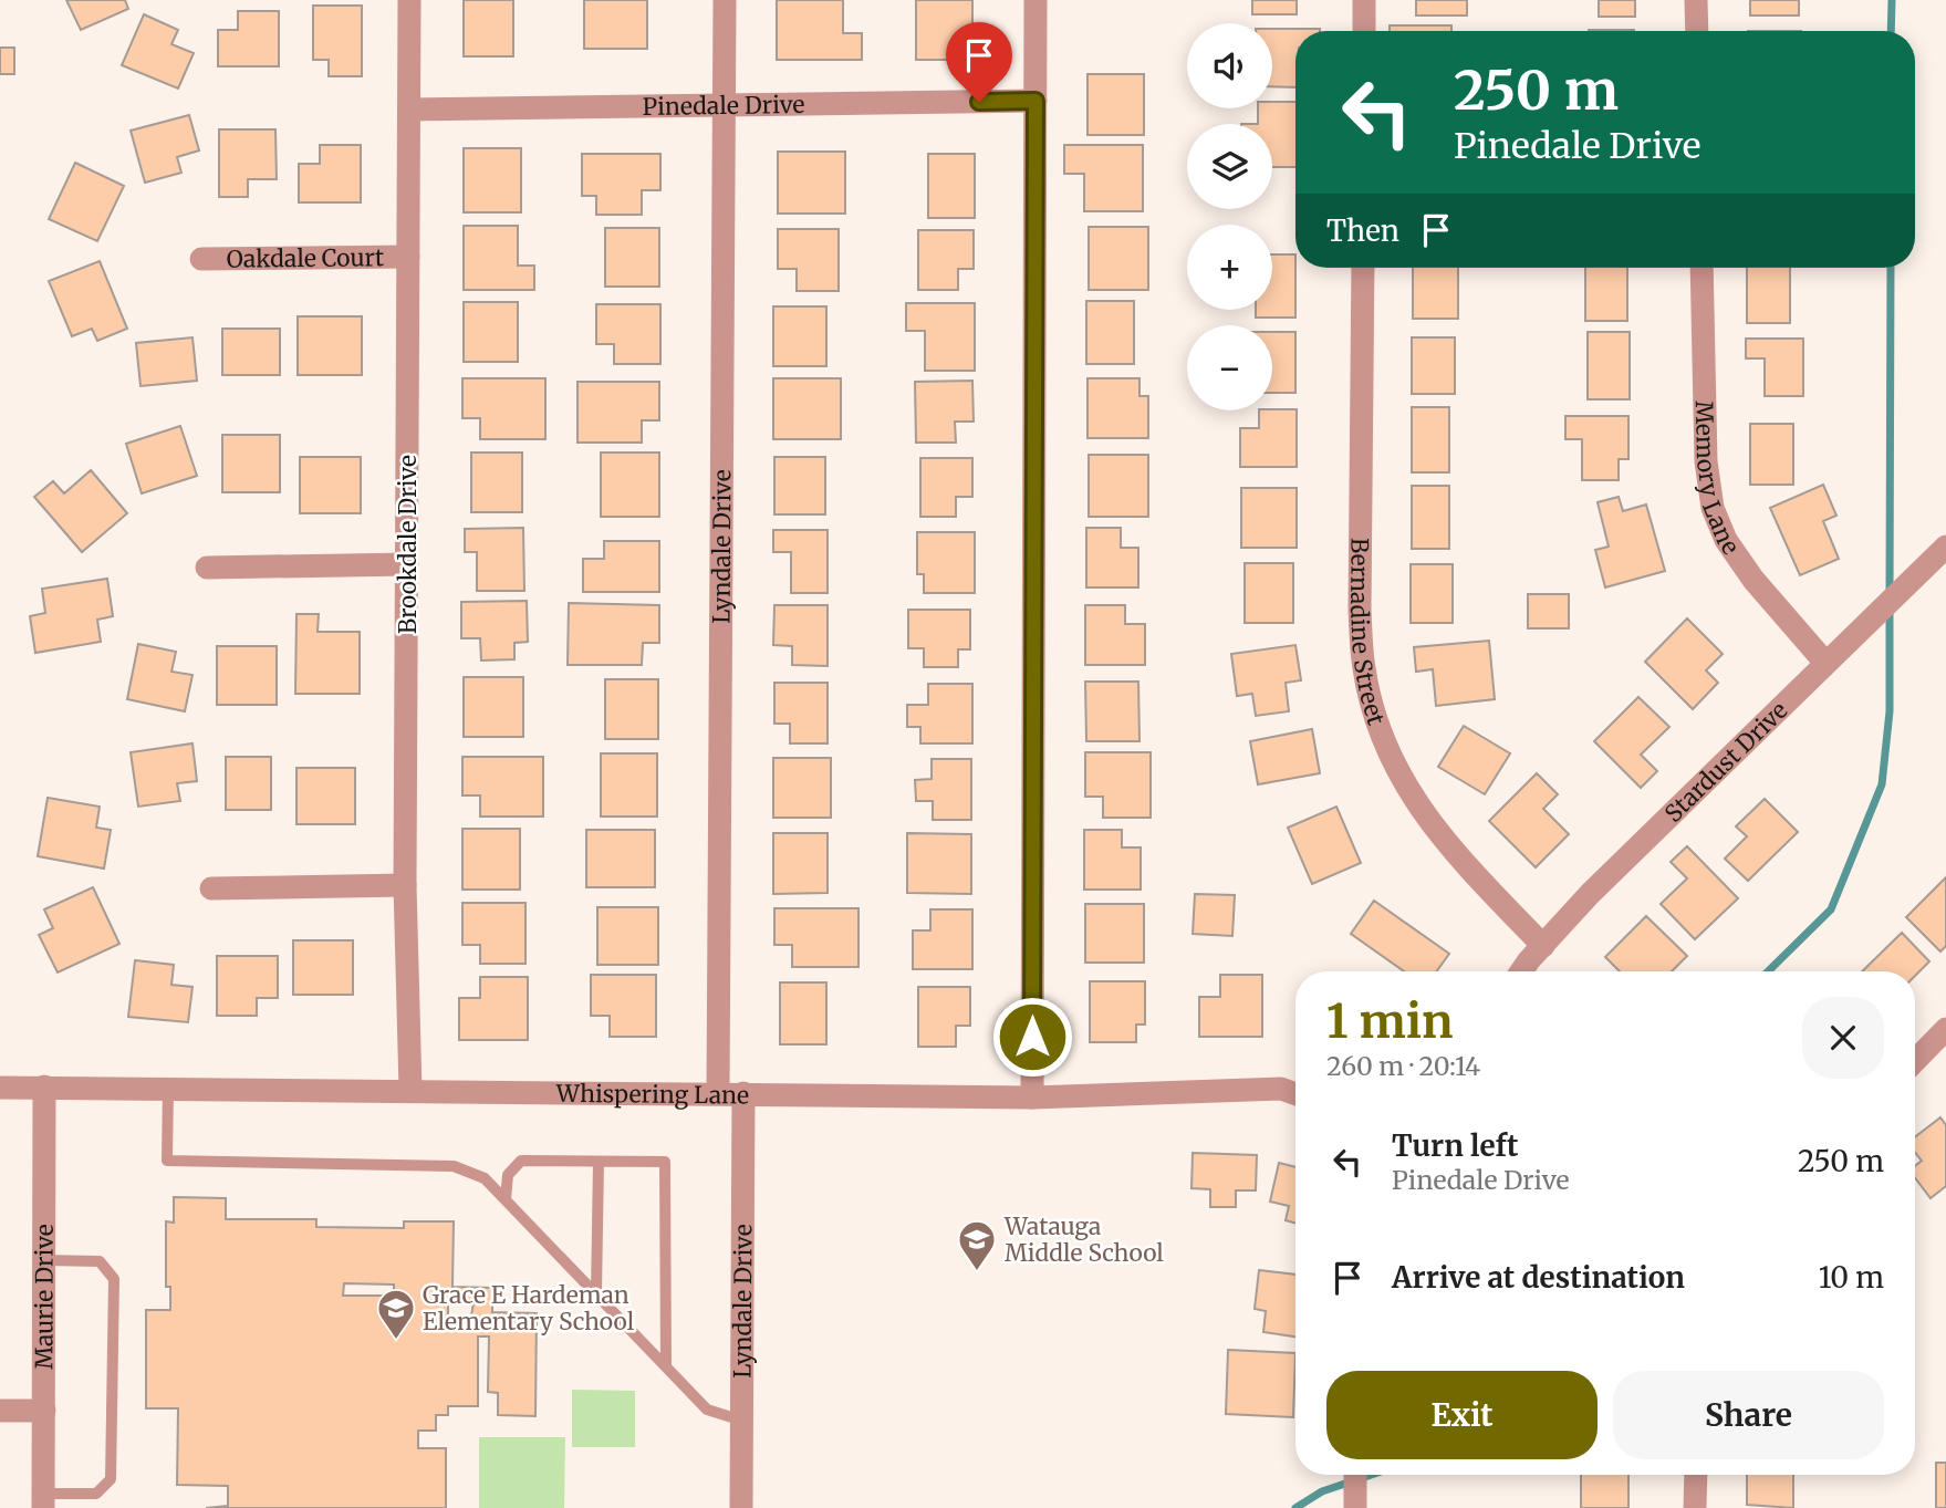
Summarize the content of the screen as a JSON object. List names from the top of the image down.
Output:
{
  "streets": {
    "street": [
      "Pinedale Drive",
      "Oakdale Court",
      "Memory Lane",
      "Brookdale Drive",
      "Lyndale Drive",
      "Bernadine Street",
      "Stardust Drive",
      "Whispering Lane",
      "Maurie Drive"
    ]
  },
  "crossings": [
    ["Pinedale Drive", "Brookdale Drive"],
    ["Pinedale Drive", "Lyndale Drive"],
    ["Oakdale Court", "Brookdale Drive"],
    ["Memory Lane", "Stardust Drive"],
    ["Brookdale Drive", "Whispering Lane"],
    ["Lyndale Drive", "Whispering Lane"],
    ["Bernadine Street", "Stardust Drive"],
    ["Whispering Lane", "Maurie Drive"]
  ],
  "places": {
    "school or university": ["Watauga Middle School", "Grace E Hardeman Elementary School"]
  },
  "page": {
    "map_buttons": ["+", "−"],
    "turn": ["250 m", "Pinedale Drive"],
    "then": "Then",
    "heading": ["1 min", "260 m · 20:14"],
    "list": [
      {
        "name": "Turn left",
        "note": "Pinedale Drive",
        "value": "250 m"
      },
      {
        "name": "Arrive at destination",
        "value": "10 m"
      }
    ],
    "buttons": ["Exit", "Share"]
  }
}
